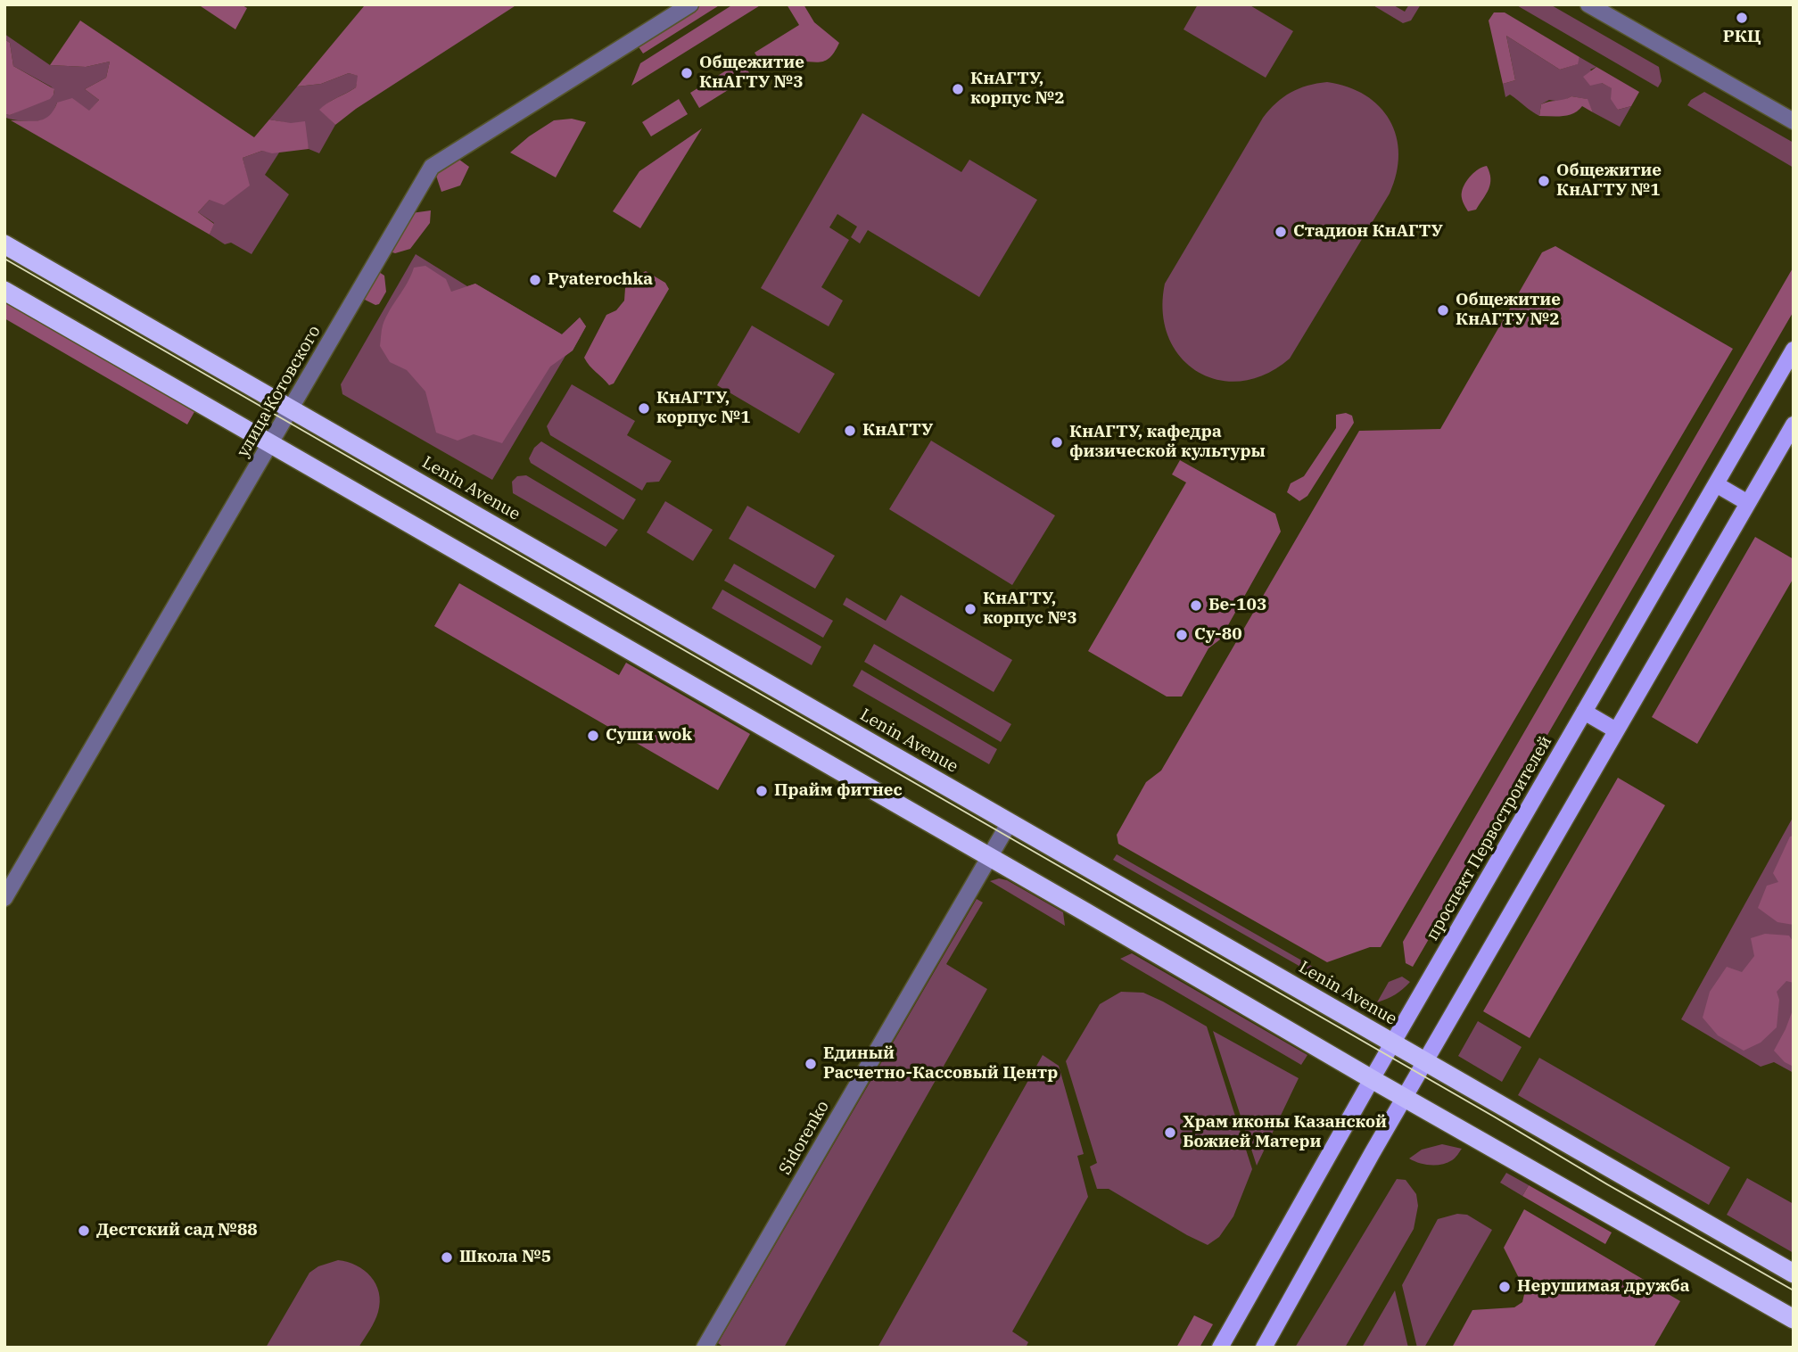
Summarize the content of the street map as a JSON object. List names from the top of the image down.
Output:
{
  "streets": {
    "highway": ["Lenin Avenue"],
    "main road": ["проспект Первостроителей"],
    "street": ["улица Котовского", "Sidorenko"]
  },
  "crossings": [
    ["улица Котовского", "Lenin Avenue"],
    ["Lenin Avenue", "проспект Первостроителей"],
    ["Lenin Avenue", "Sidorenko"]
  ],
  "places": [
    "РКЦ",
    "Общежитие КнАГТУ №3",
    "КнАГТУ, корпус №2",
    "Общежитие КнАГТУ №1",
    "Стадион КнАГТУ",
    "Pyaterochka",
    "Общежитие КнАГТУ №2",
    "КнАГТУ, корпус №1",
    "КнАГТУ",
    "КнАГТУ, кафедра физической культуры",
    "Бе-103",
    "КнАГТУ, корпус №3",
    "Су-80",
    "Суши wok",
    "Прайм фитнес",
    "Единый Расчетно-Кассовый Центр",
    "Храм иконы Казанской Божией Матери",
    "Дестский сад №88",
    "Школа №5",
    "Нерушимая дружба"
  ]
}
